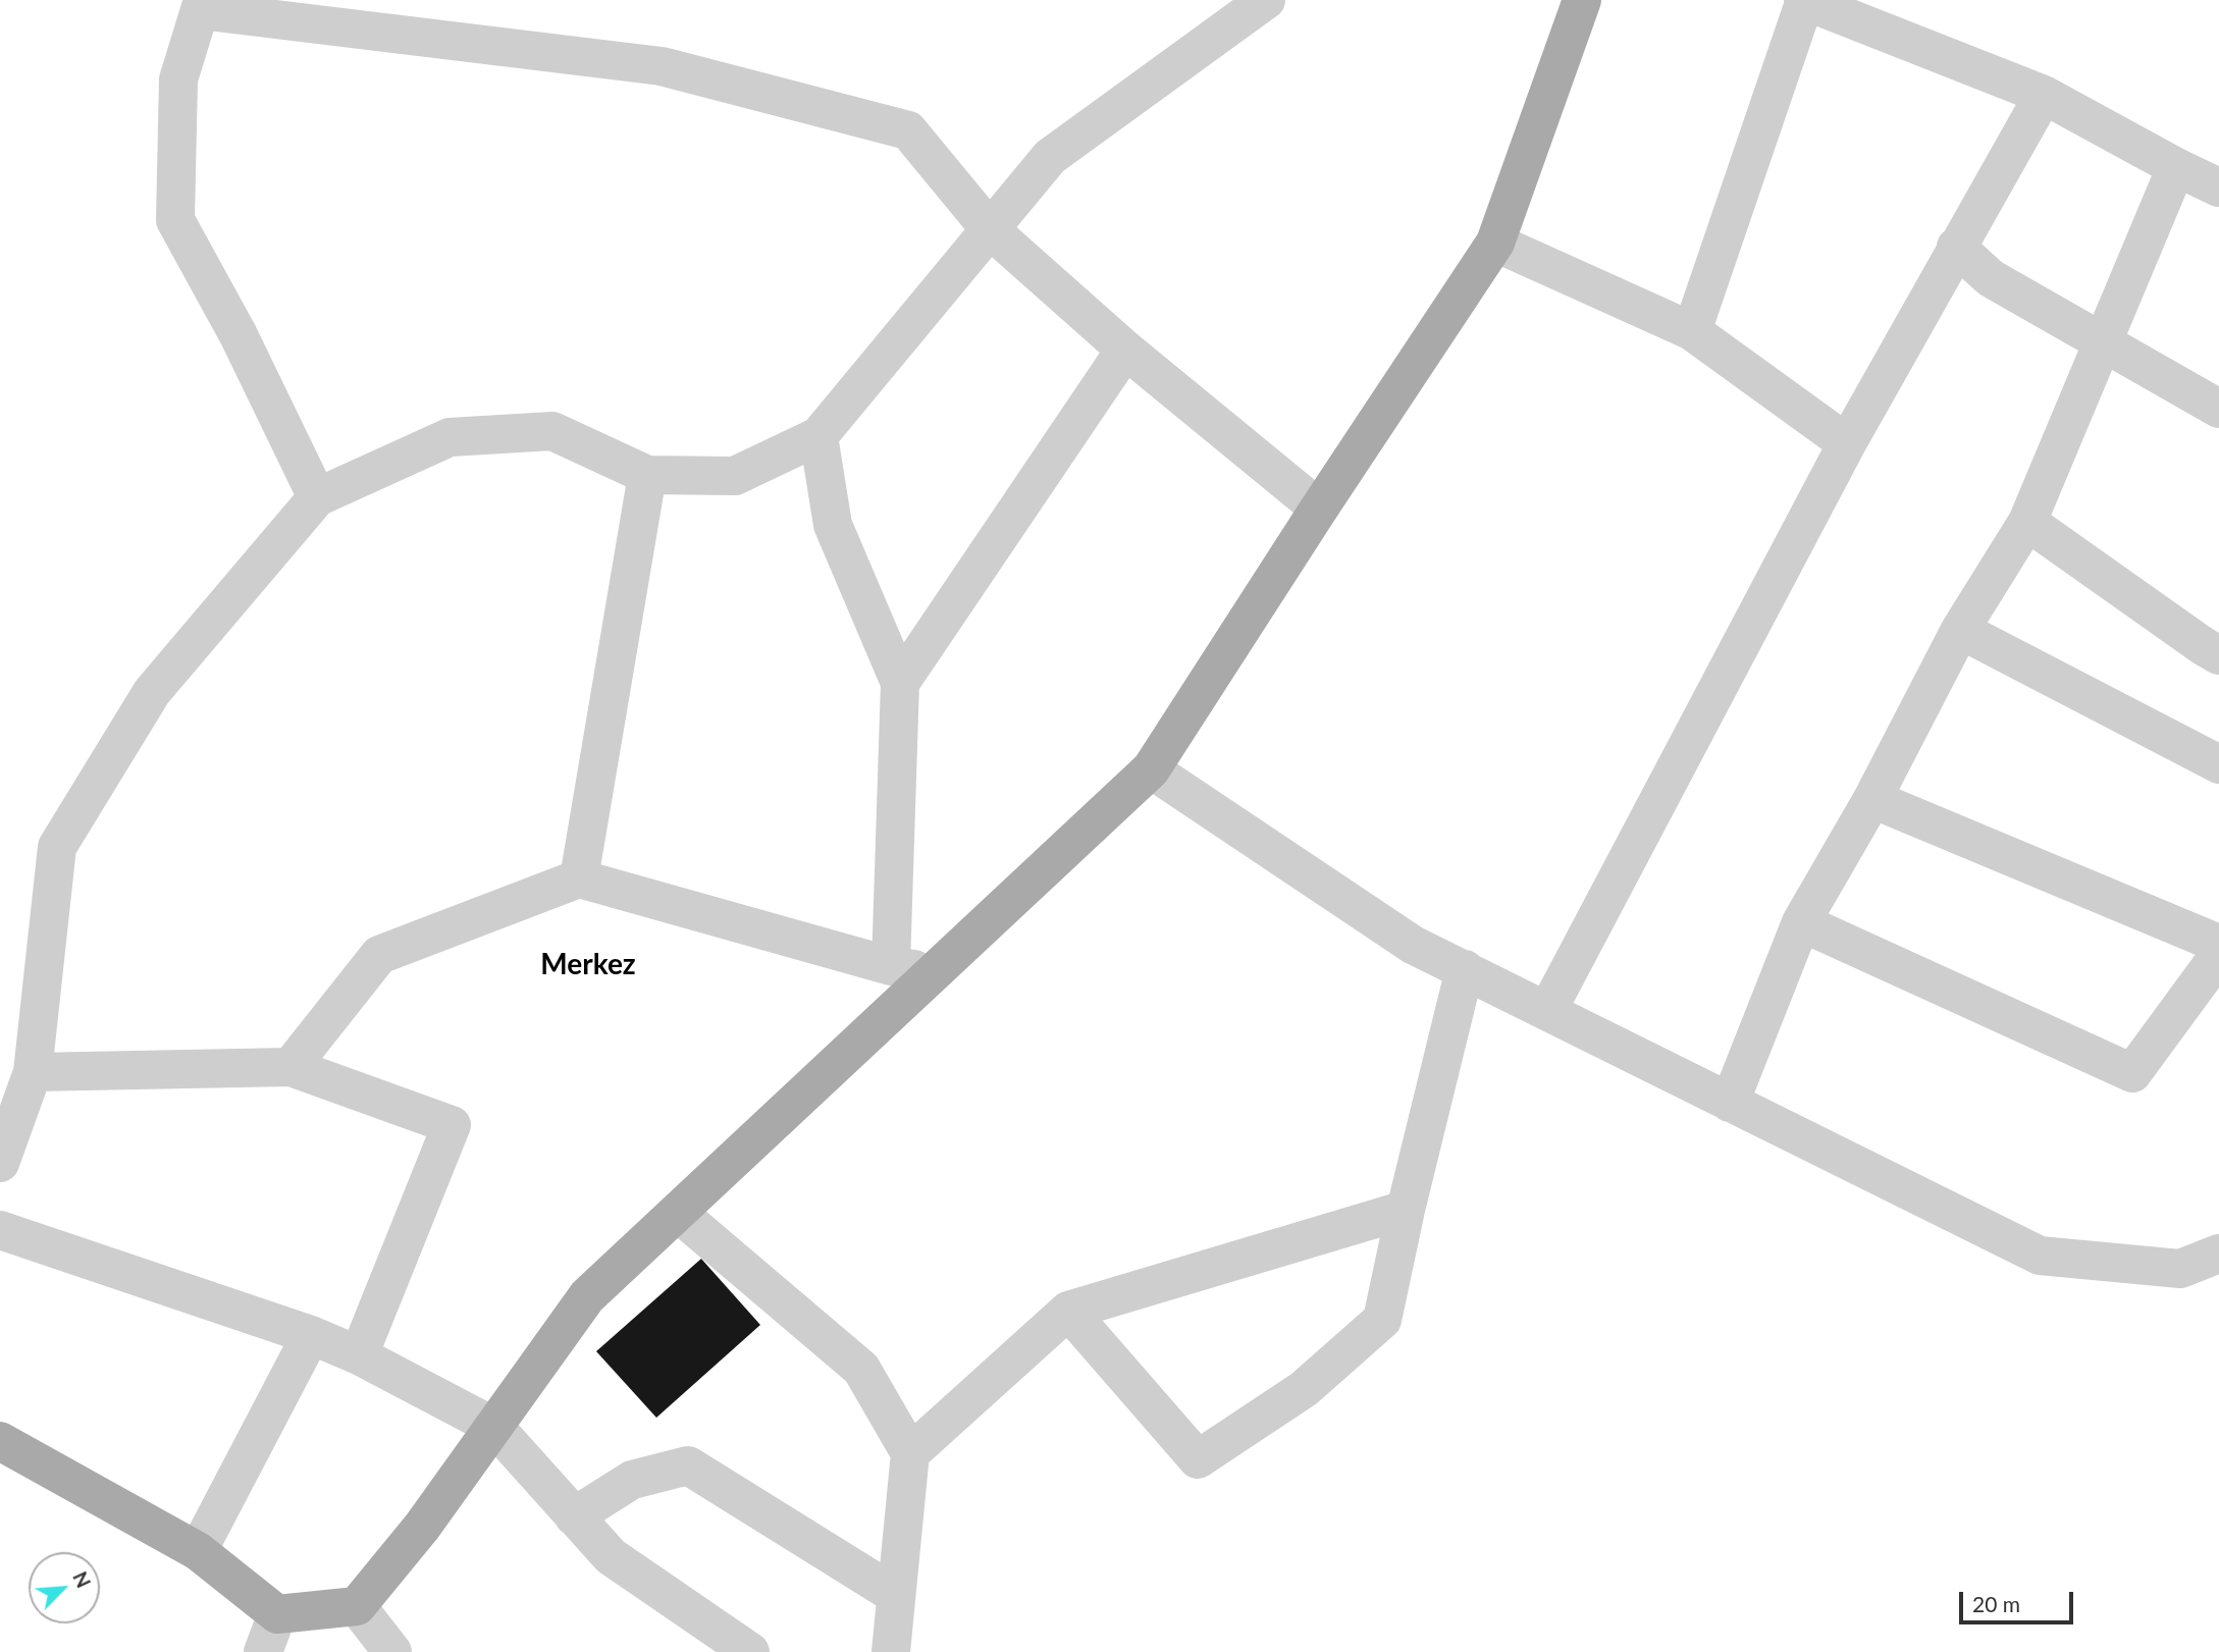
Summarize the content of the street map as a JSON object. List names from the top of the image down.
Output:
{
  "districts": ["Merkez"],
  "scale_bar": "20 m",
  "north": "top right"
}
